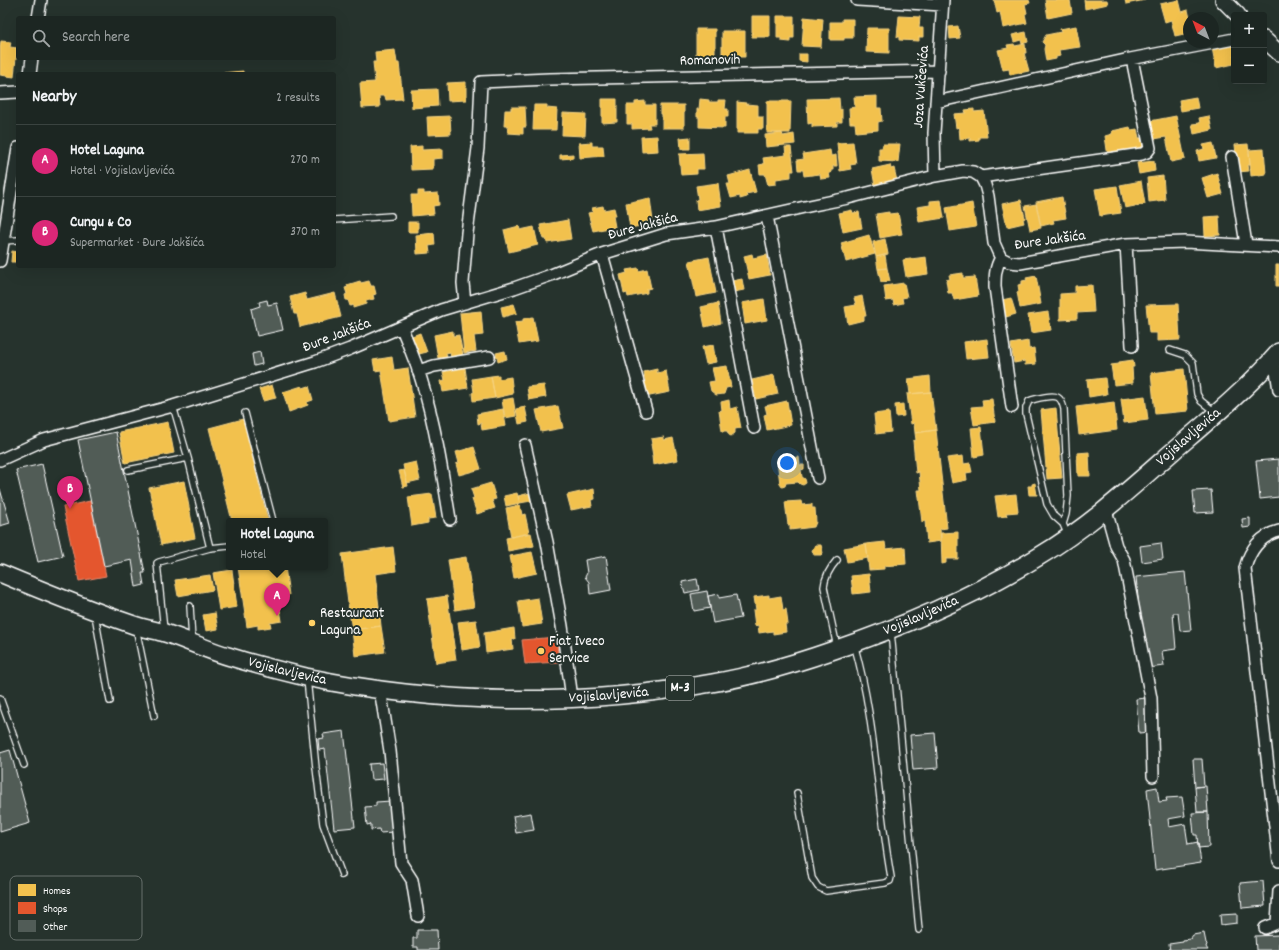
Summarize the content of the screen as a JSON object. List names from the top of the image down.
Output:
{
  "streets": {
    "main road": ["Vojislavljevića", "M-3"],
    "street": ["Romanovih", "Joza Vukčevića", "Đure Jakšića"]
  },
  "crossings": [
    ["Romanovih", "Joza Vukčevića"],
    ["Romanovih", "Đure Jakšića"],
    ["Joza Vukčevića", "Đure Jakšića"]
  ],
  "places": ["Restaurant Laguna", "Fiat Iveco Service"],
  "legend": ["Homes", "Shops", "Other"],
  "north": "top left",
  "page": {
    "map_buttons": ["+", "−"],
    "search": "Search here",
    "heading": ["Nearby", "2 results"],
    "list": [
      {
        "mark": "A",
        "name": "Hotel Laguna",
        "note": "Hotel · Vojislavljevića",
        "value": "270 m"
      },
      {
        "mark": "B",
        "name": "Cungu & Co",
        "note": "Supermarket · Đure Jakšića",
        "value": "370 m"
      }
    ],
    "pins": ["B", "A"],
    "popup": ["Hotel Laguna", "Hotel"]
  }
}
